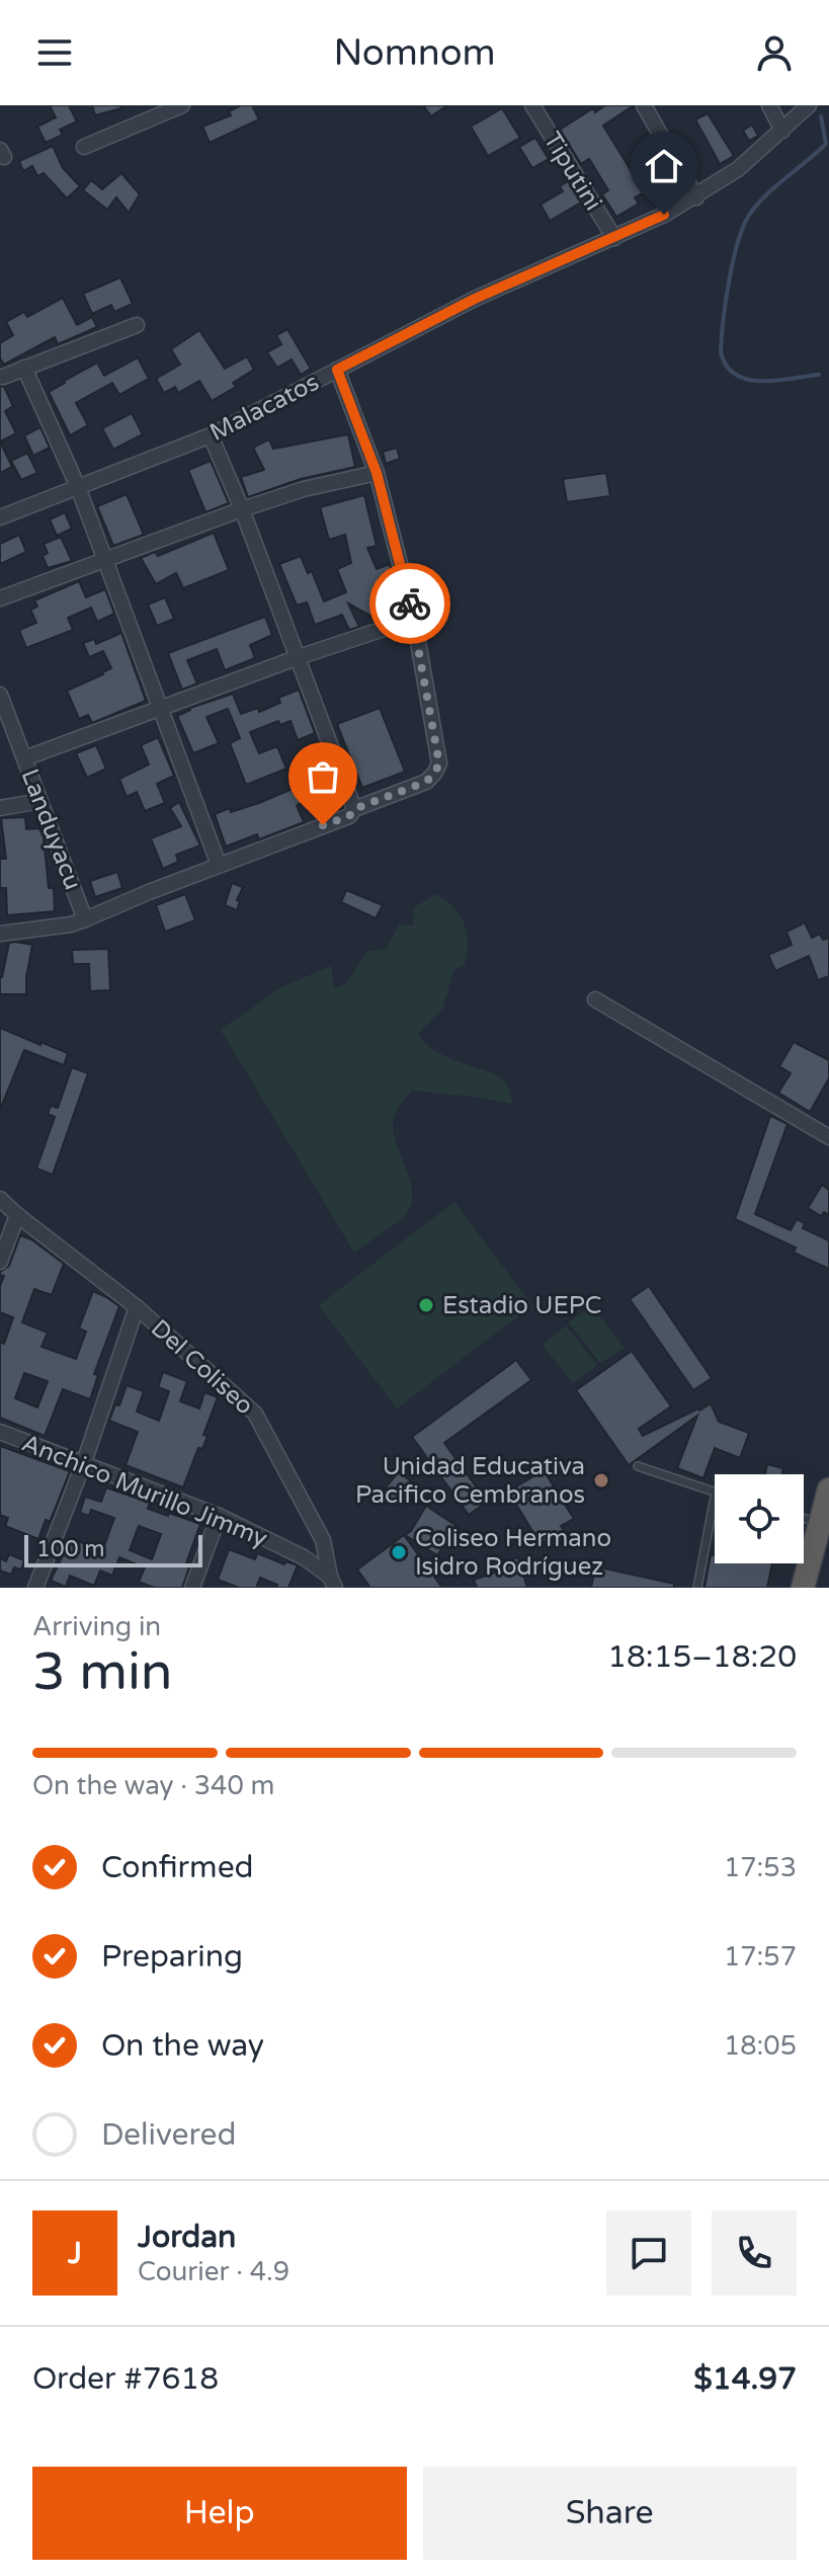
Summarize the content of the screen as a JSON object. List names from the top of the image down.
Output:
{
  "streets": {
    "street": [
      "Tiputini",
      "Malacatos",
      "Landuyacu",
      "Del Coliseo",
      "Anchico Murillo Jimmy"
    ]
  },
  "crossings": [
    ["Tiputini", "Malacatos"],
    ["Del Coliseo", "Anchico Murillo Jimmy"]
  ],
  "places": ["Estadio UEPC", "Unidad Educativa Pacifico Cembranos", "Coliseo Hermano Isidro Rodríguez"],
  "scale_bar": "100 m",
  "page": {
    "header": "Nomnom",
    "scale": "100 m",
    "heading": ["3 min", "Arriving in", "18:15–18:20"],
    "panel": [
      "Jordan",
      "Courier · 4.9",
      "Order #7618",
      "$14.97"
    ],
    "bar": "On the way · 340 m",
    "list": [
      ["Confirmed", "17:53"],
      ["Preparing", "17:57"],
      ["On the way", "18:05"],
      "Delivered"
    ],
    "round": "J",
    "buttons": ["Help", "Share"]
  }
}
